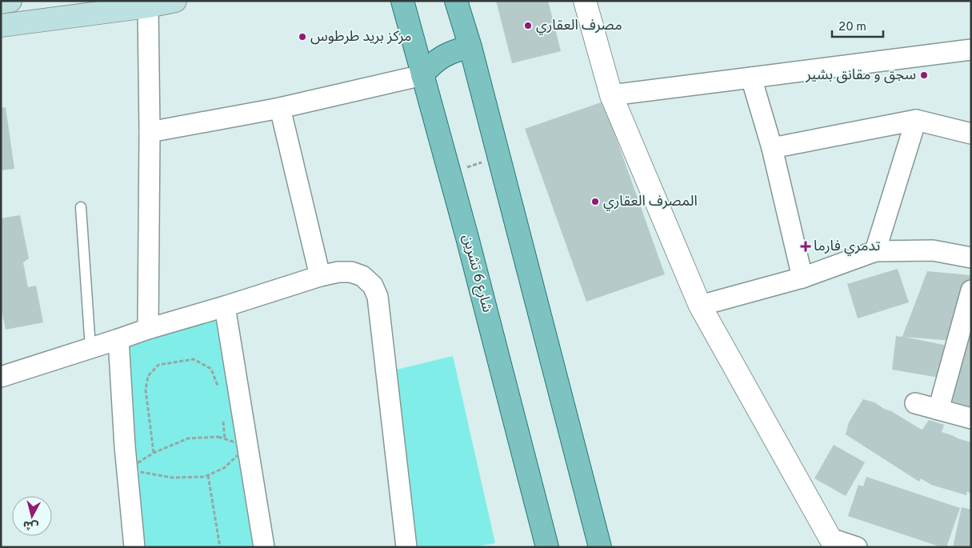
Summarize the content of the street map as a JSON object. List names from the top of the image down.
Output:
{
  "streets": {
    "main road": ["شارع 6 تشرين"]
  },
  "places": {
    "other": [
      "مصرف العقاري",
      "مركز بريد طرطوس",
      "سجق و مقانق بشير",
      "المصرف العقاري"
    ],
    "health": ["تدمري فارما"]
  },
  "scale_bar": "20 m",
  "north": "bottom"
}
